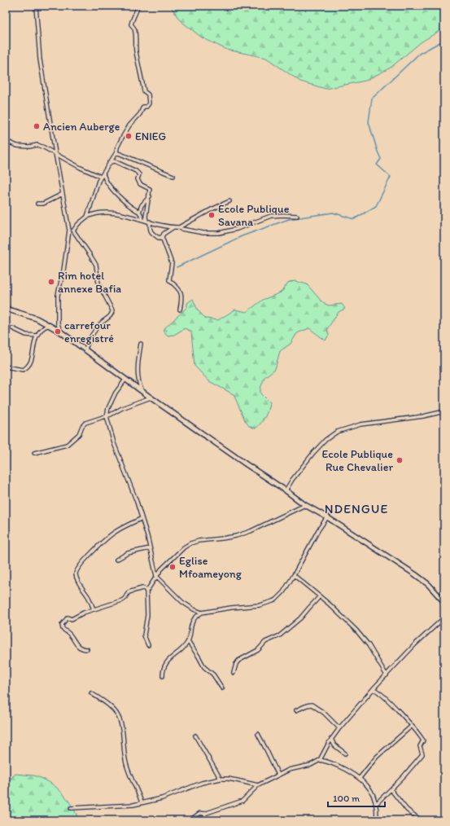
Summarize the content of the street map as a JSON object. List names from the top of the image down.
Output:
{
  "districts": ["NDENGUE"],
  "places": [
    "Ancien Auberge",
    "ENIEG",
    "Ecole Publique Savana",
    "Rim hotel annexe Bafia",
    "carrefour enregistré",
    "Ecole Publique Rue Chevalier",
    "Eglise Mfoameyong"
  ],
  "scale_bar": "100 m"
}
